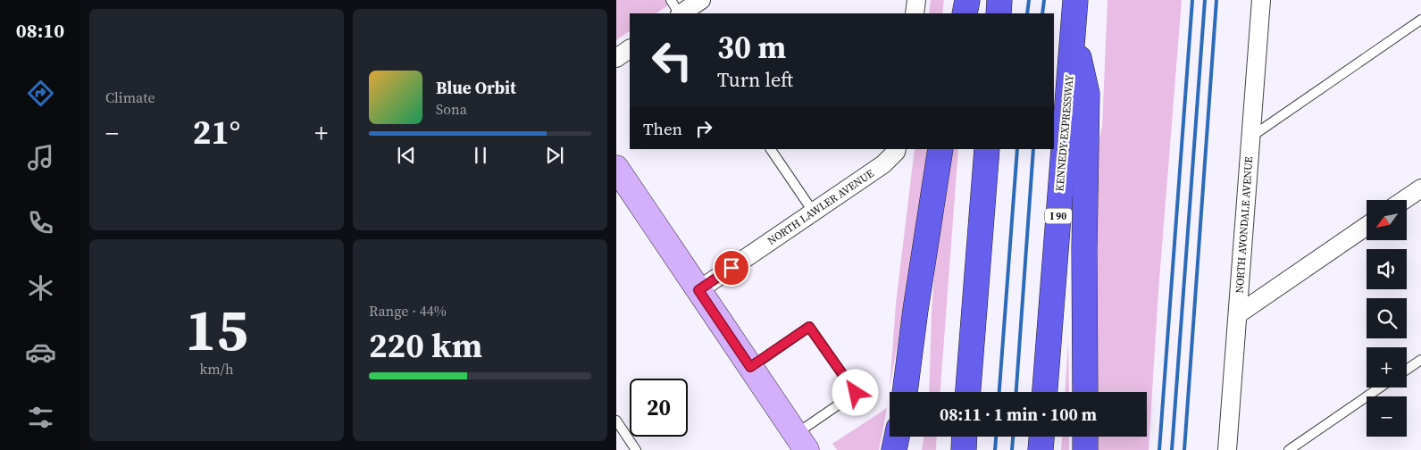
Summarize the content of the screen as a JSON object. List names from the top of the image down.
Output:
{
  "streets": {
    "highway": ["KENNEDY EXPRESSWAY", "I 90"],
    "street": ["NORTH LAWLER AVENUE", "NORTH AVONDALE AVENUE"]
  },
  "north": "bottom left",
  "page": {
    "tabs": "08:10",
    "tile": [
      "Climate",
      ["15", "km/h"],
      ["Range · 44%", "220 km"]
    ],
    "turn": ["30 m", "Turn left"],
    "song": ["Blue Orbit", "Sona"],
    "then": "Then",
    "heat": ["−", "21°", "+"],
    "map_buttons": ["+", "−"],
    "limit": "20",
    "trip": "08:11 · 1 min · 100 m"
  }
}
